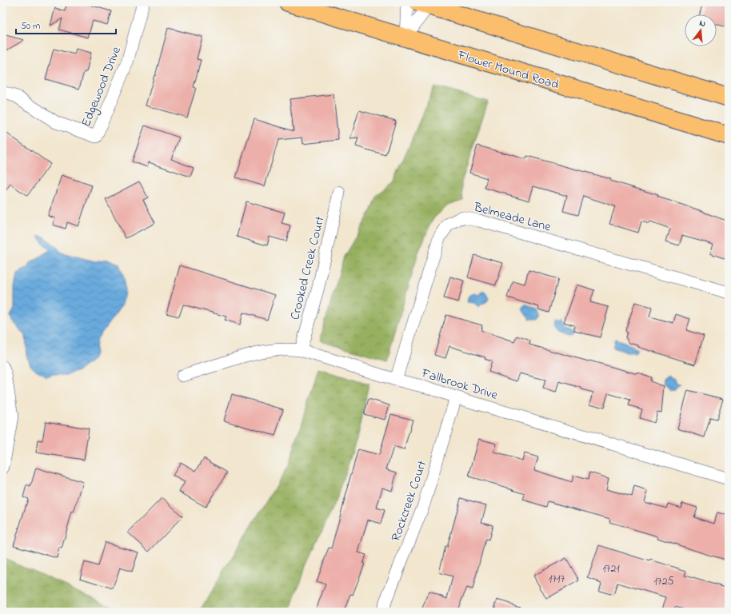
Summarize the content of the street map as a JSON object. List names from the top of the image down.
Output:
{
  "streets": {
    "main road": ["Flower Mound Road"],
    "street": [
      "Edgewood Drive",
      "Belmeade Lane",
      "Crooked Creek Court",
      "Fallbrook Drive",
      "Rockcreek Court"
    ]
  },
  "crossings": [
    ["Belmeade Lane", "Fallbrook Drive"],
    ["Crooked Creek Court", "Fallbrook Drive"],
    ["Fallbrook Drive", "Rockcreek Court"]
  ],
  "house_numbers": ["1721", "1717", "1725"],
  "scale_bar": "50 m",
  "north": "top"
}
